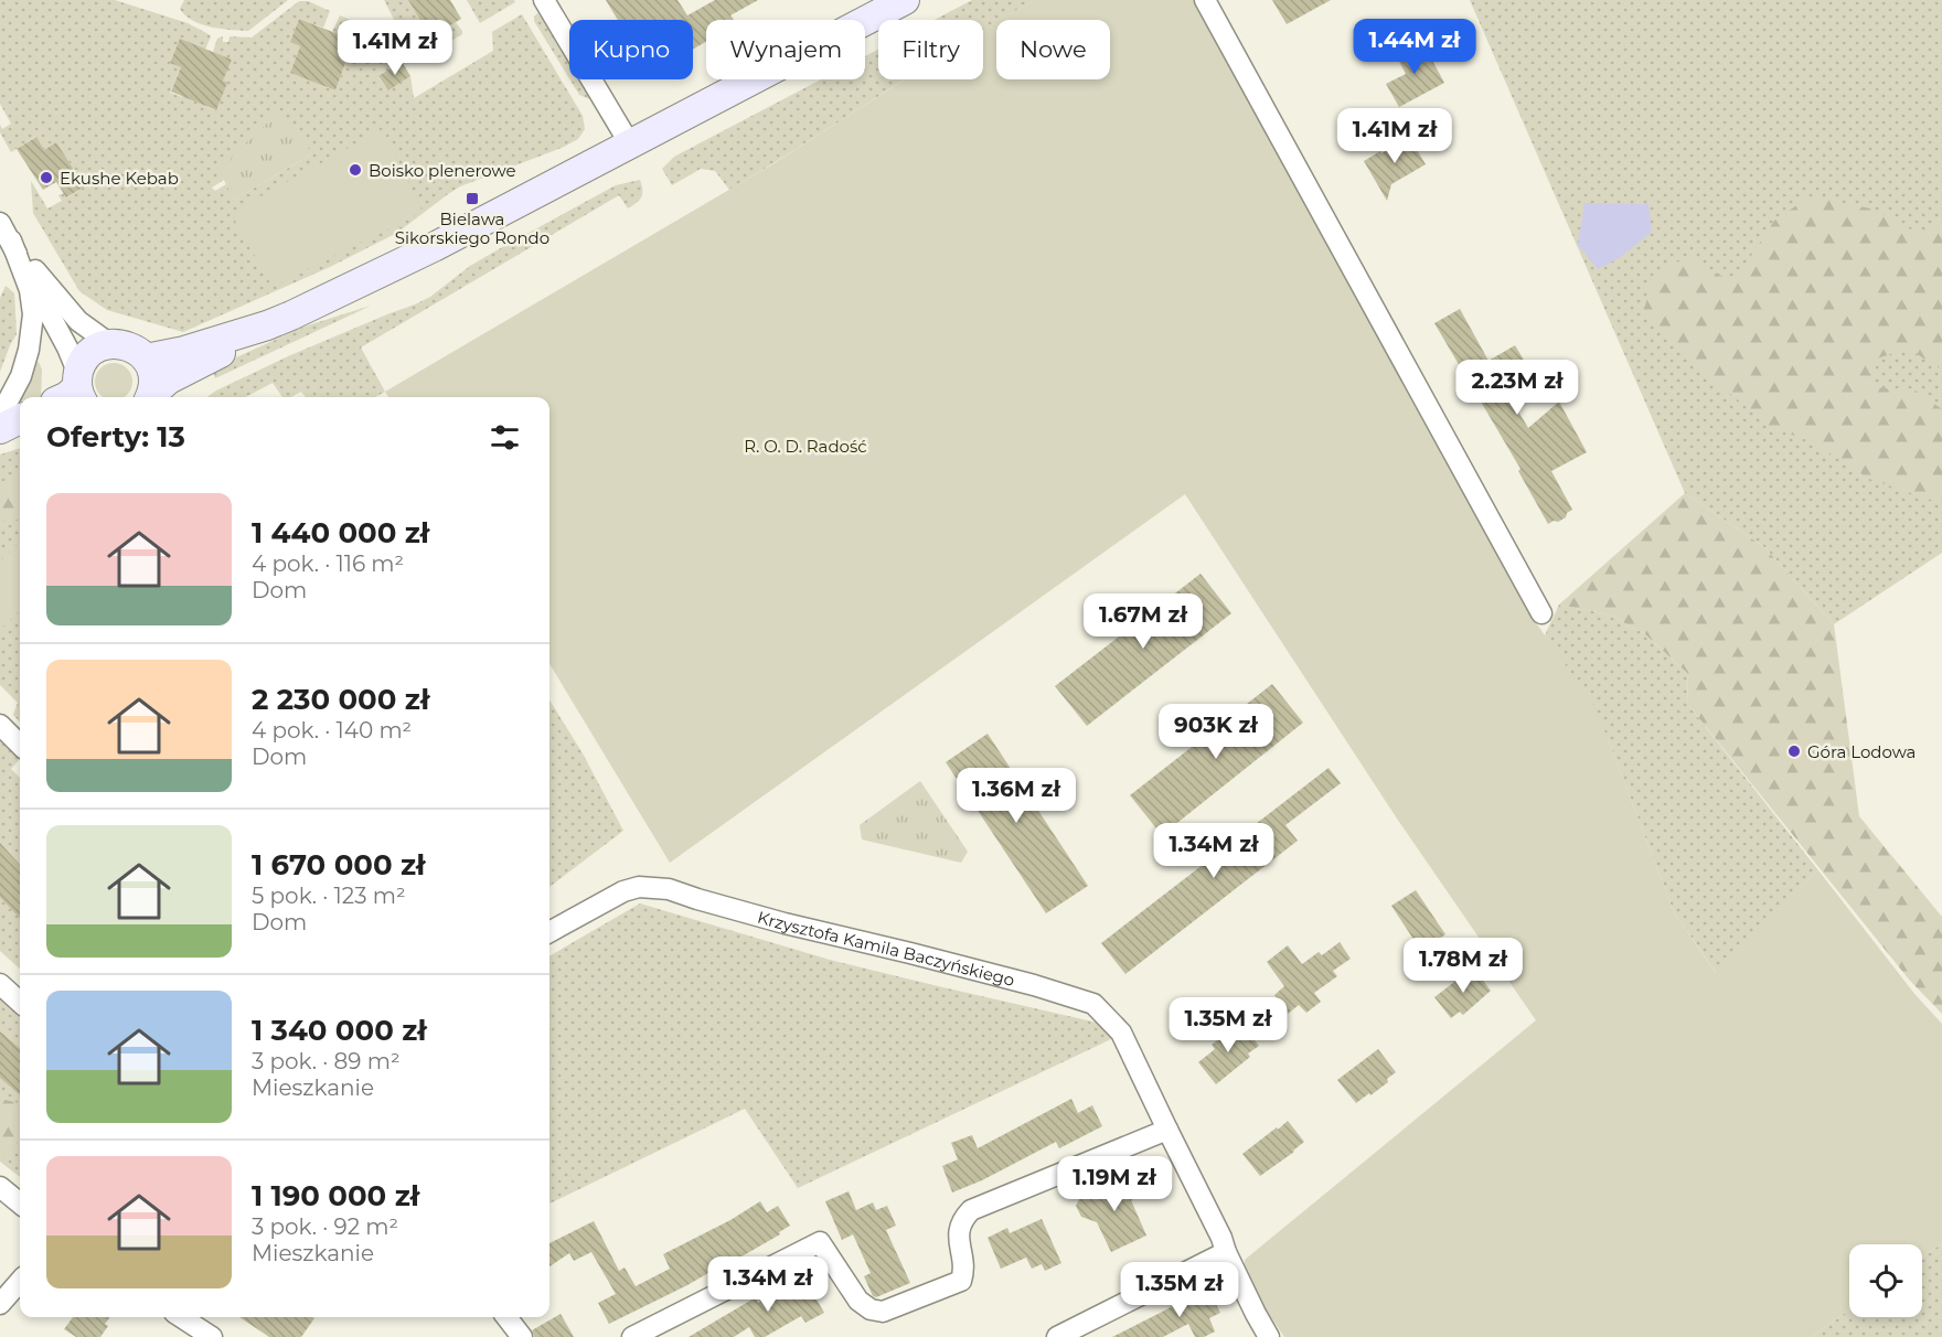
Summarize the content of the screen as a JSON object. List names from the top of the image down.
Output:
{
  "streets": {
    "street": ["Krzysztofa Kamila Baczyńskiego"]
  },
  "parks": ["R. O. D. Radość"],
  "places": {
    "other": ["Boisko plenerowe", "Ekushe Kebab", "Góra Lodowa"],
    "transit": ["Bielawa Sikorskiego Rondo"]
  },
  "page": {
    "price": [
      "1.44M zł",
      "1.41M zł",
      "1.41M zł",
      "2.23M zł",
      "1.67M zł",
      "903K zł",
      "1.36M zł",
      "1.34M zł",
      "1.78M zł",
      "1.35M zł",
      "1.19M zł",
      "1.34M zł",
      "1.35M zł"
    ],
    "chip": [
      "Kupno",
      "Wynajem",
      "Filtry",
      "Nowe"
    ],
    "heading": "Oferty: 13",
    "list": [
      {
        "name": "1 440 000 zł",
        "note": "4 pok. · 116 m² · Dom"
      },
      {
        "name": "2 230 000 zł",
        "note": "4 pok. · 140 m² · Dom"
      },
      {
        "name": "1 670 000 zł",
        "note": "5 pok. · 123 m² · Dom"
      },
      {
        "name": "1 340 000 zł",
        "note": "3 pok. · 89 m² · Mieszkanie"
      },
      {
        "name": "1 190 000 zł",
        "note": "3 pok. · 92 m² · Mieszkanie"
      }
    ]
  }
}
